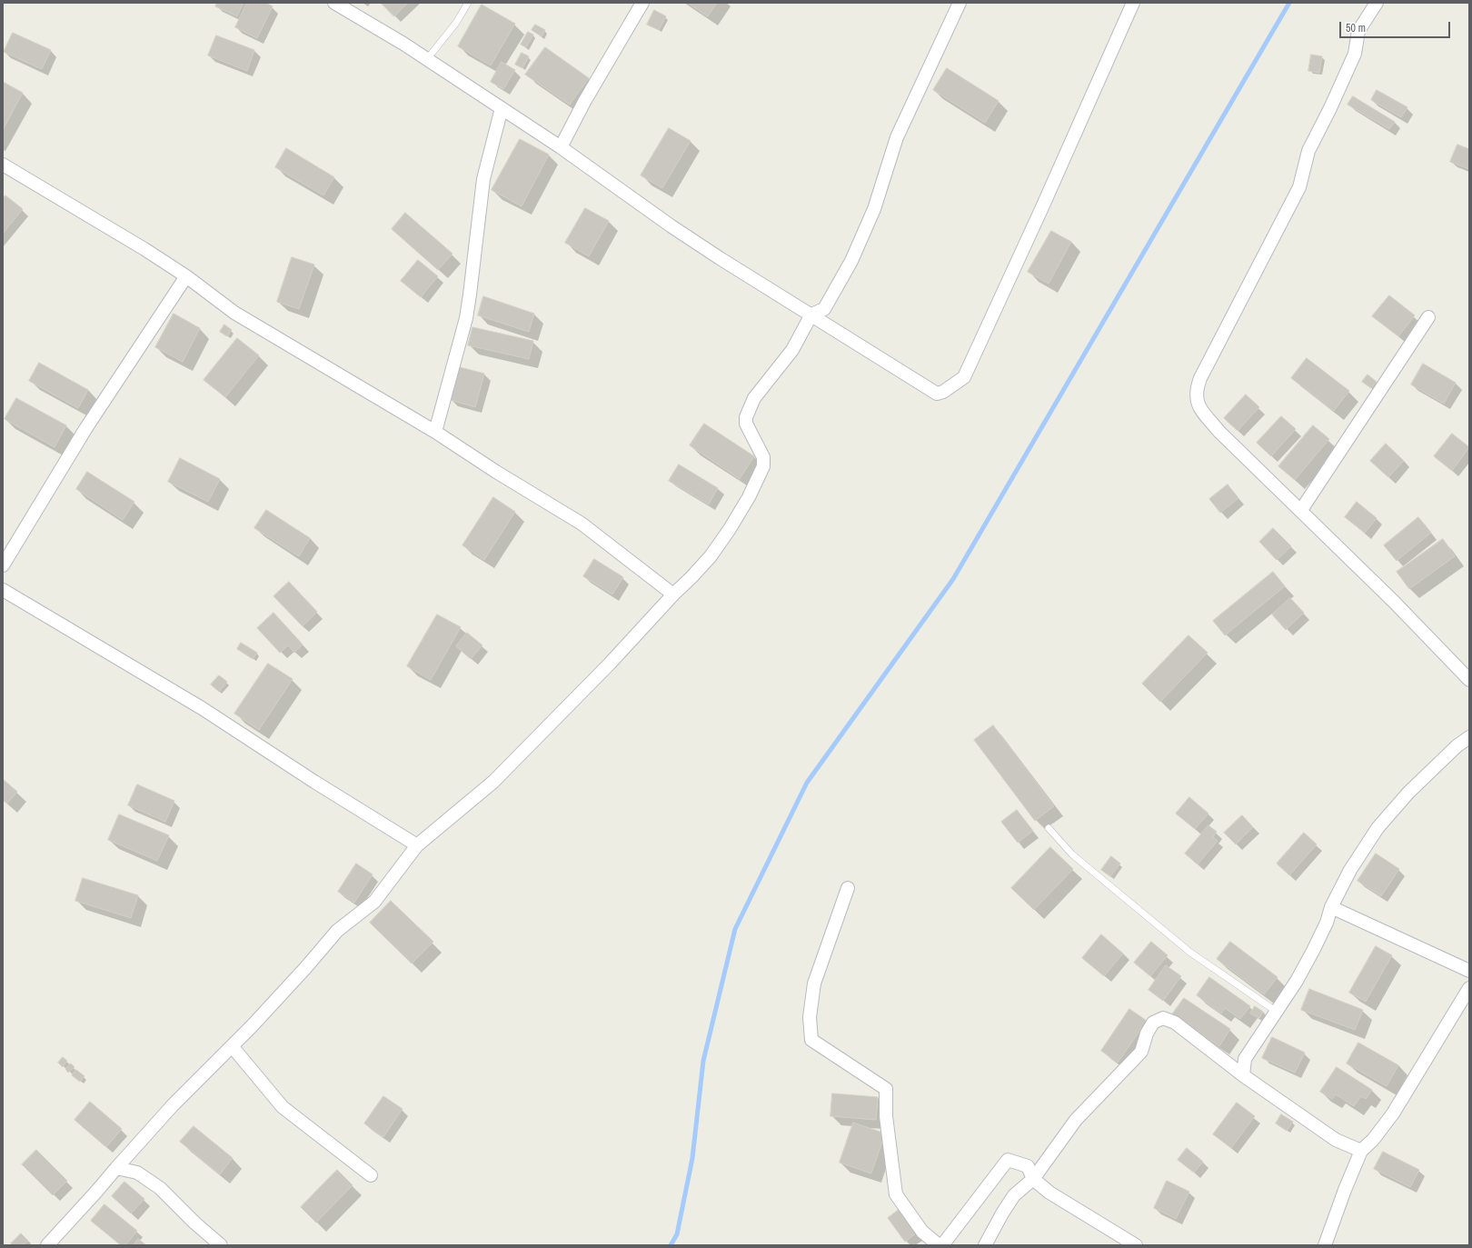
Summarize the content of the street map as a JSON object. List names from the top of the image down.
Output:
{
  "scale_bar": "50 m"
}
